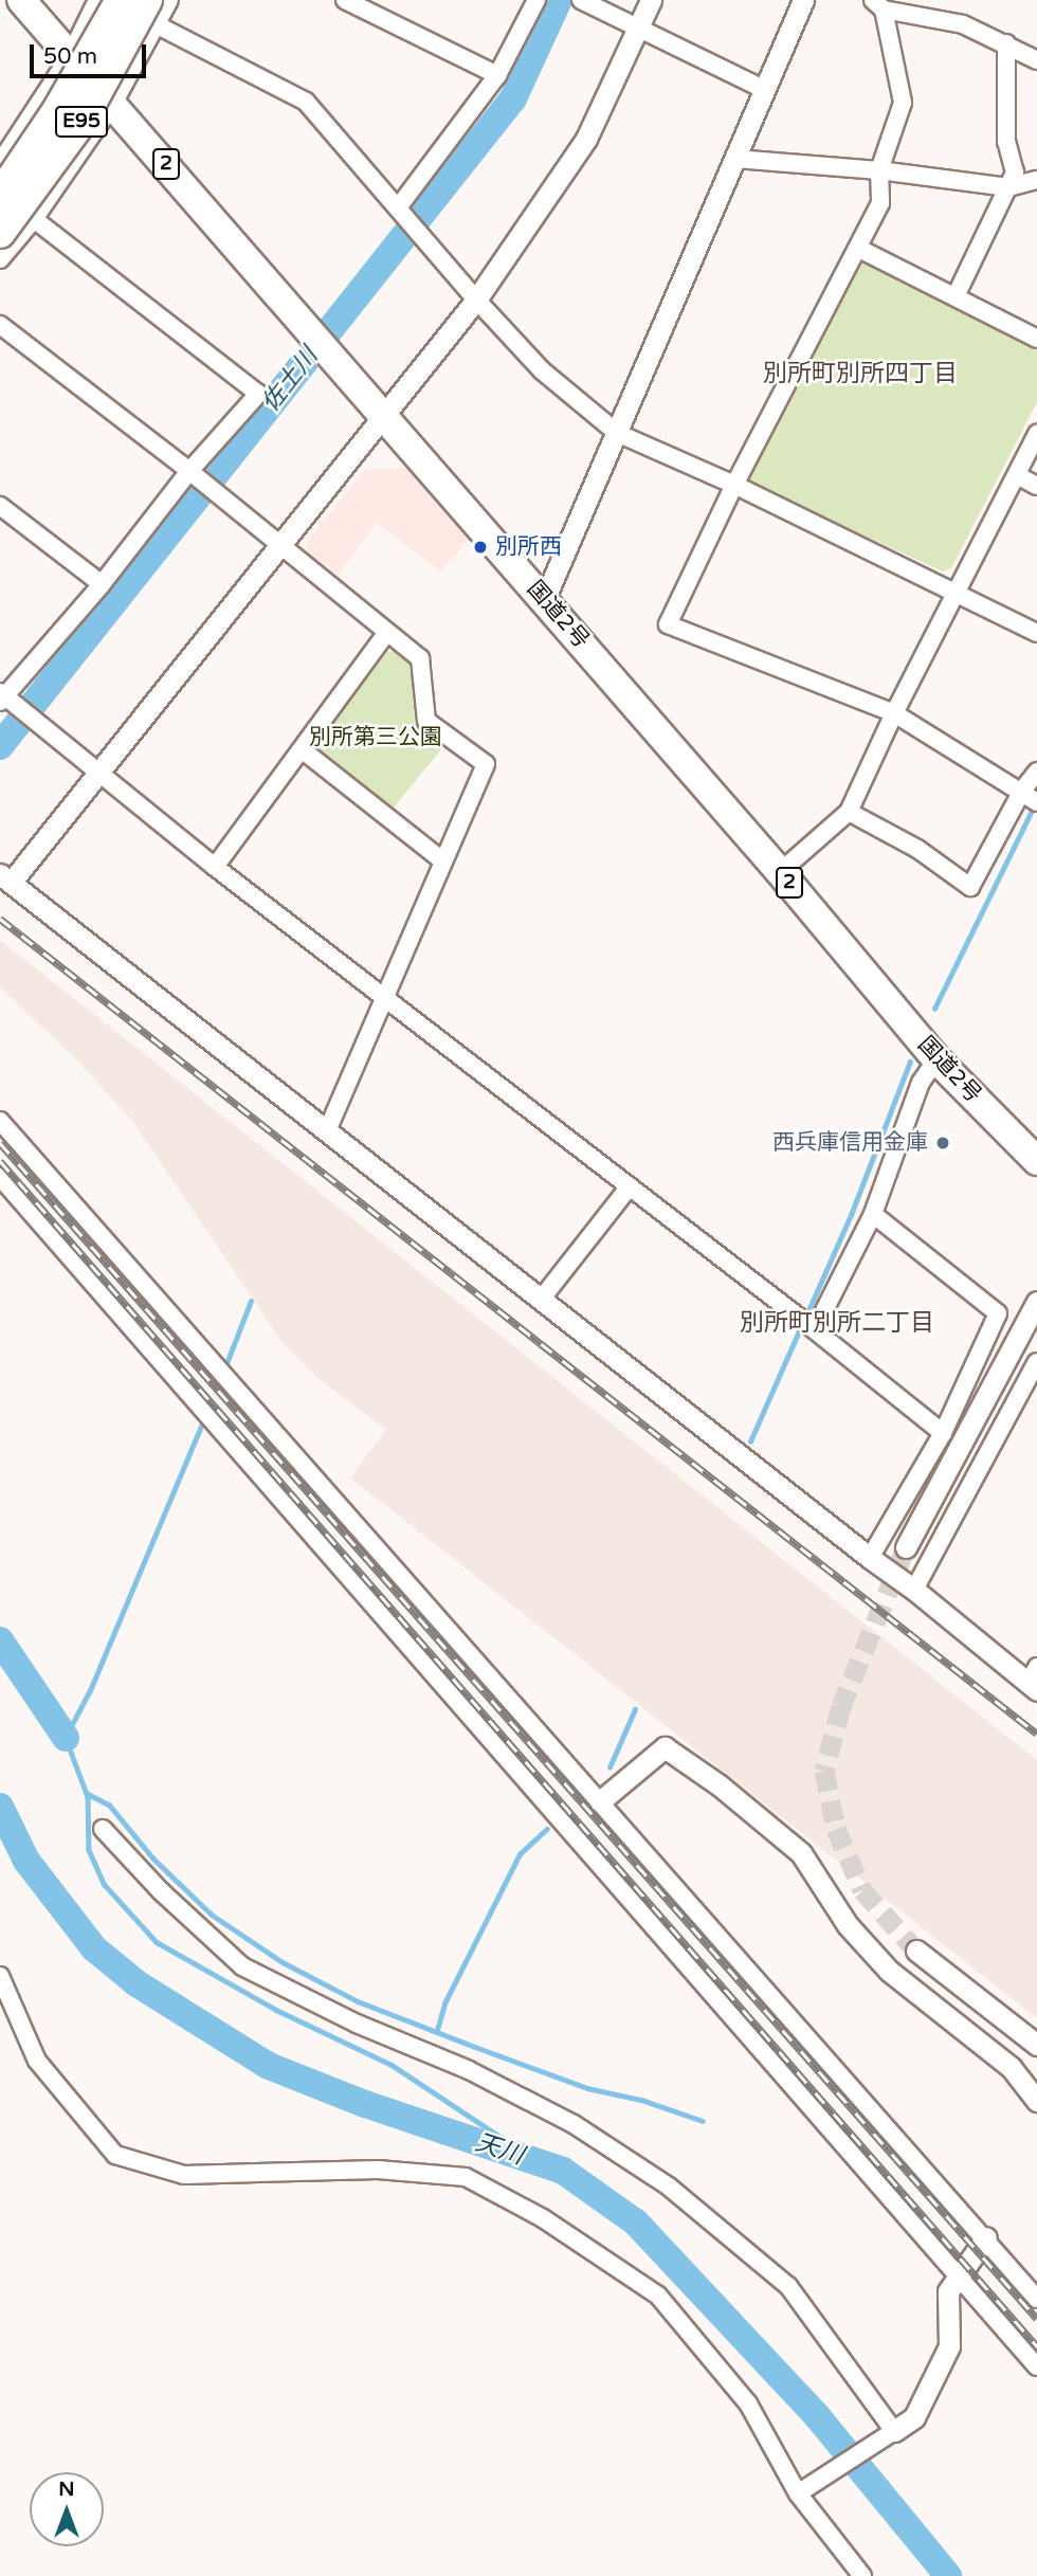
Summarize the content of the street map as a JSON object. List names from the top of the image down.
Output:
{
  "streets": {
    "highway": ["E95", "2", "国道2号"]
  },
  "districts": ["別所町別所四丁目", "別所町別所二丁目"],
  "water": ["佐土川", "天川"],
  "parks": ["別所第三公園"],
  "places": ["別所西", "西兵庫信用金庫"],
  "scale_bar": "50 m",
  "north": "top"
}
